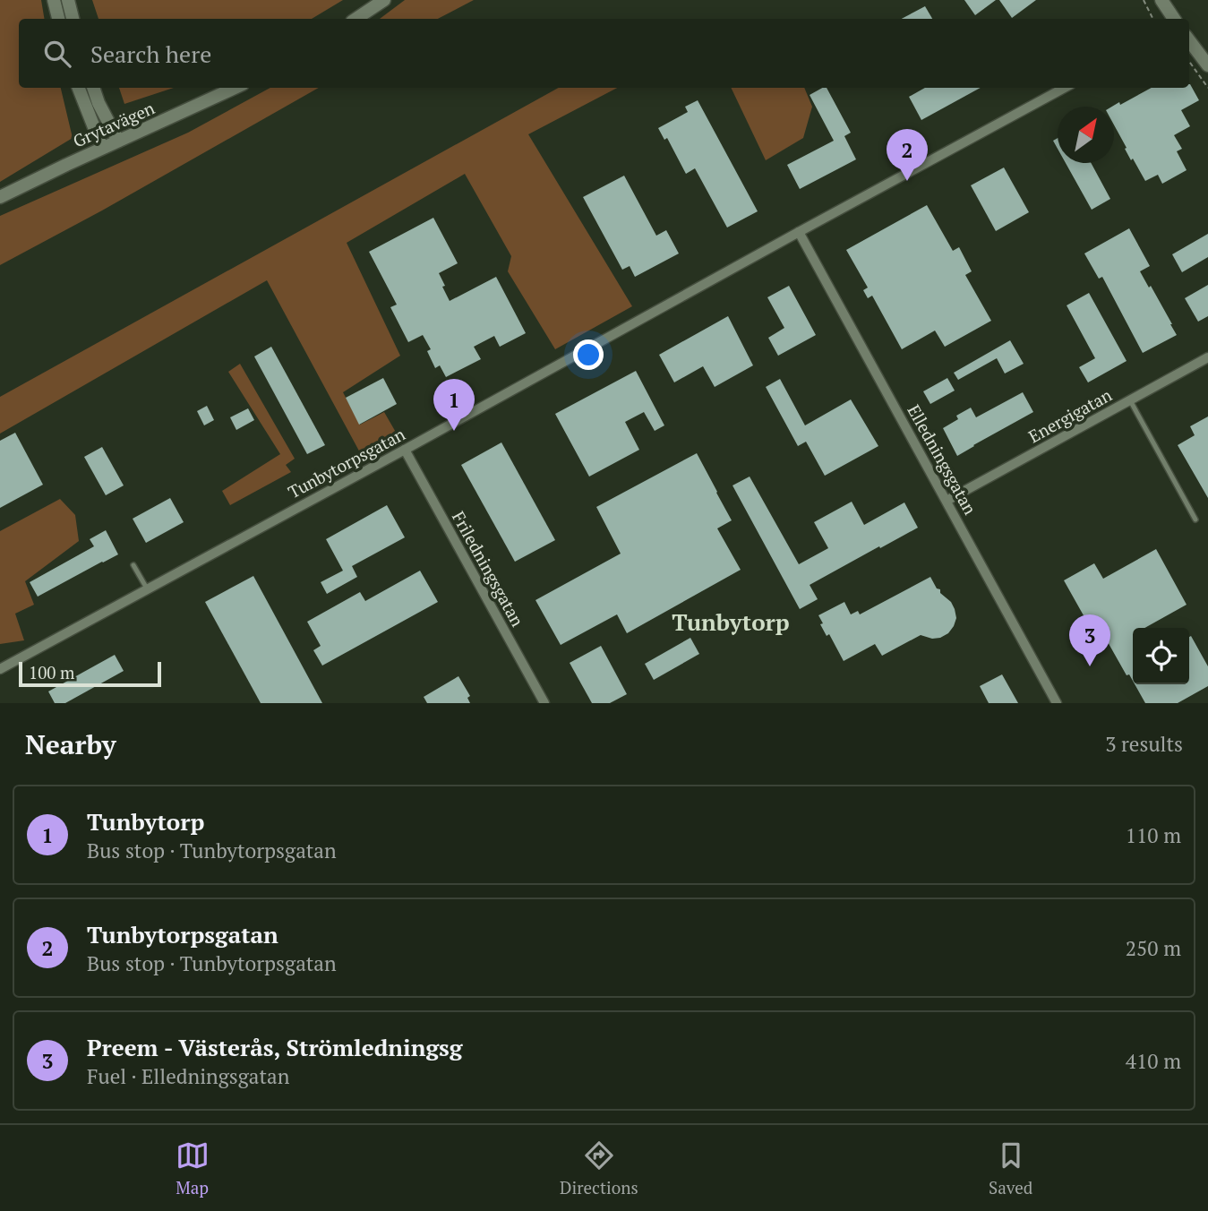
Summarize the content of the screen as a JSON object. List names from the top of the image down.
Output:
{
  "streets": {
    "street": [
      "Grytavägen",
      "Energigatan",
      "Elledningsgatan",
      "Tunbytorpsgatan",
      "Friledningsgatan"
    ]
  },
  "crossings": [
    ["Energigatan", "Elledningsgatan"],
    ["Elledningsgatan", "Tunbytorpsgatan"],
    ["Tunbytorpsgatan", "Friledningsgatan"]
  ],
  "districts": ["Tunbytorp"],
  "scale_bar": "100 m",
  "north": "top right",
  "page": {
    "search": "Search here",
    "pins": ["2", "1", "3"],
    "scale": "100 m",
    "heading": ["Nearby", "3 results"],
    "list": [
      {
        "mark": "1",
        "name": "Tunbytorp",
        "note": "Bus stop · Tunbytorpsgatan",
        "value": "110 m"
      },
      {
        "mark": "2",
        "name": "Tunbytorpsgatan",
        "note": "Bus stop · Tunbytorpsgatan",
        "value": "250 m"
      },
      {
        "mark": "3",
        "name": "Preem - Västerås, Strömledningsg",
        "note": "Fuel · Elledningsgatan",
        "value": "410 m"
      }
    ],
    "nav": ["Map", "Directions", "Saved"]
  }
}
